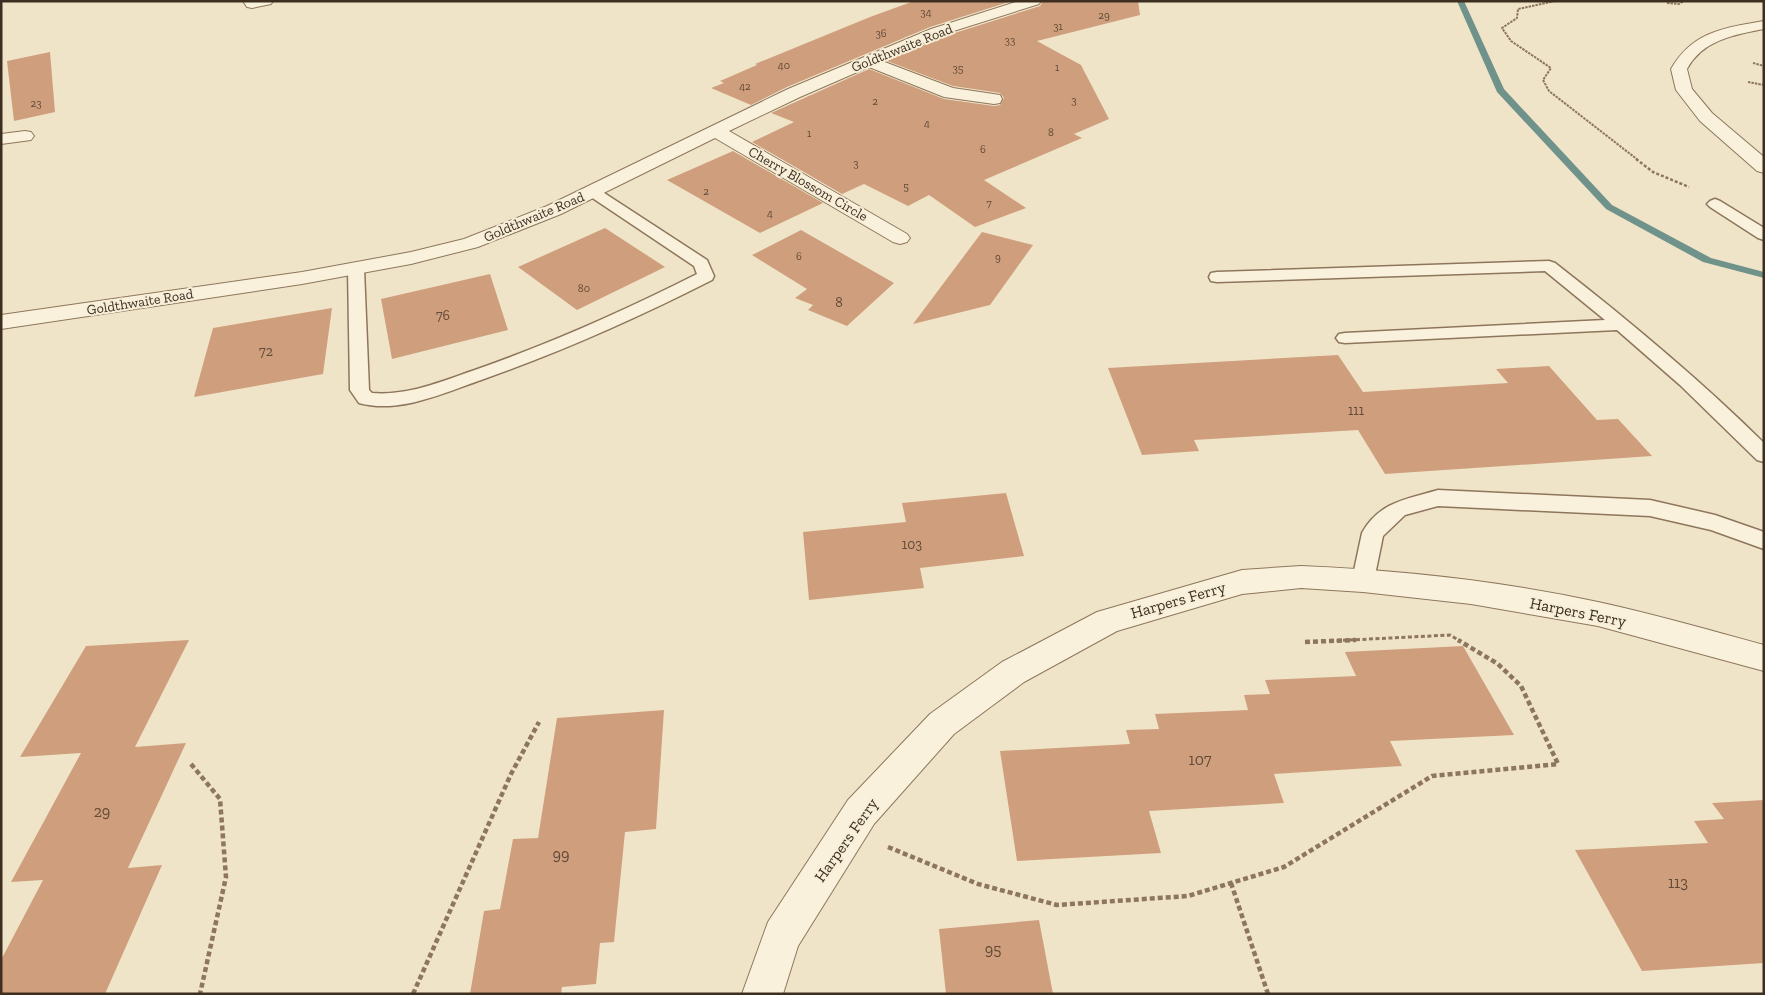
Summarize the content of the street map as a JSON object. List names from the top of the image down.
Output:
{
  "streets": {
    "street": ["Goldthwaite Road", "Cherry Blossom Circle", "Harpers Ferry"]
  },
  "crossings": [
    ["Goldthwaite Road", "Cherry Blossom Circle"]
  ],
  "house_numbers": [
    "34",
    "29",
    "31",
    "36",
    "33",
    "40",
    "1",
    "35",
    "42",
    "3",
    "2",
    "23",
    "4",
    "8",
    "1",
    "6",
    "3",
    "5",
    "2",
    "7",
    "4",
    "6",
    "9",
    "80",
    "8",
    "76",
    "72",
    "111",
    "103",
    "107",
    "29",
    "99",
    "113",
    "95"
  ]
}
